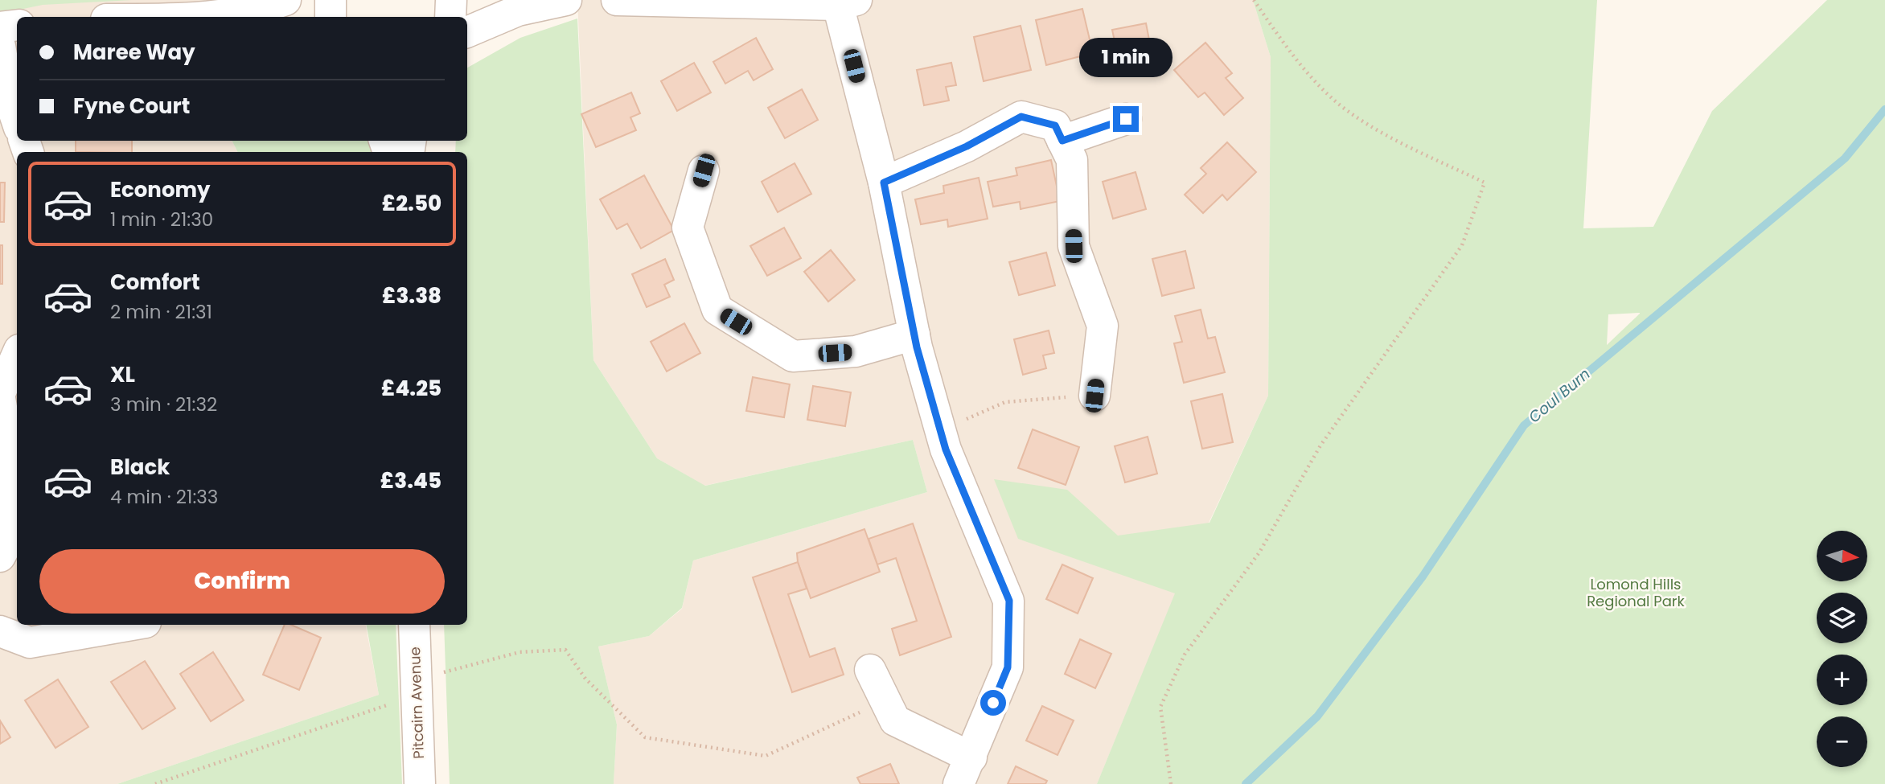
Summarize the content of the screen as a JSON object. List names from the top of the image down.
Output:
{
  "streets": {
    "street": ["Pitcairn Avenue"]
  },
  "water": ["Coul Burn"],
  "parks": ["Lomond Hills Regional Park"],
  "north": "right",
  "page": {
    "banner": ["Maree Way", "Fyne Court"],
    "bubble": "1 min",
    "list": [
      {
        "name": "Economy",
        "note": "1 min · 21:30",
        "value": "£2.50"
      },
      {
        "name": "Comfort",
        "note": "2 min · 21:31",
        "value": "£3.38"
      },
      {
        "name": "XL",
        "note": "3 min · 21:32",
        "value": "£4.25"
      },
      {
        "name": "Black",
        "note": "4 min · 21:33",
        "value": "£3.45"
      }
    ],
    "map_buttons": ["+", "−"],
    "buttons": "Confirm"
  }
}
